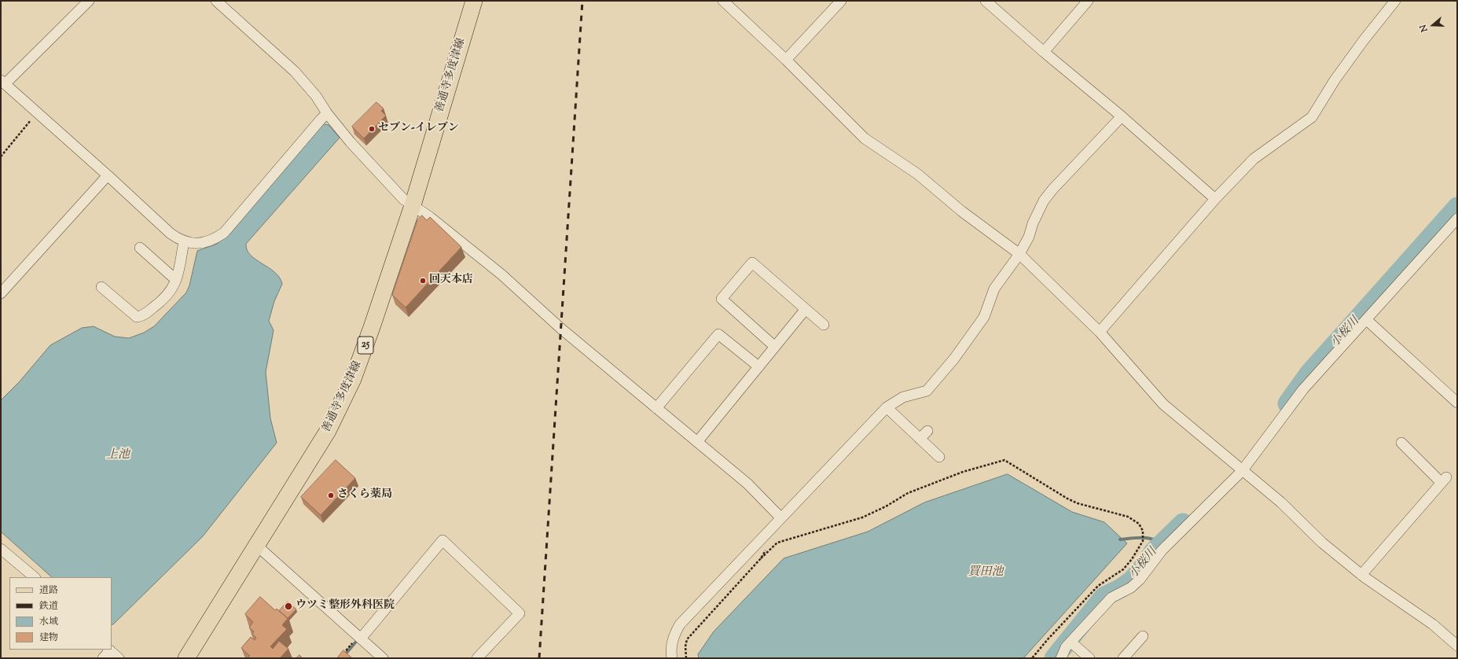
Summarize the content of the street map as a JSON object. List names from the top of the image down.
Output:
{
  "streets": {
    "main road": ["善通寺多度津線", "25"]
  },
  "water": ["小桜川", "上池", "買田池"],
  "places": [
    "セブン-イレブン",
    "回天本店",
    "さくら薬局",
    "ウツミ整形外科医院"
  ],
  "legend": [
    "道路",
    "鉄道",
    "水域",
    "建物"
  ],
  "north": "left"
}
